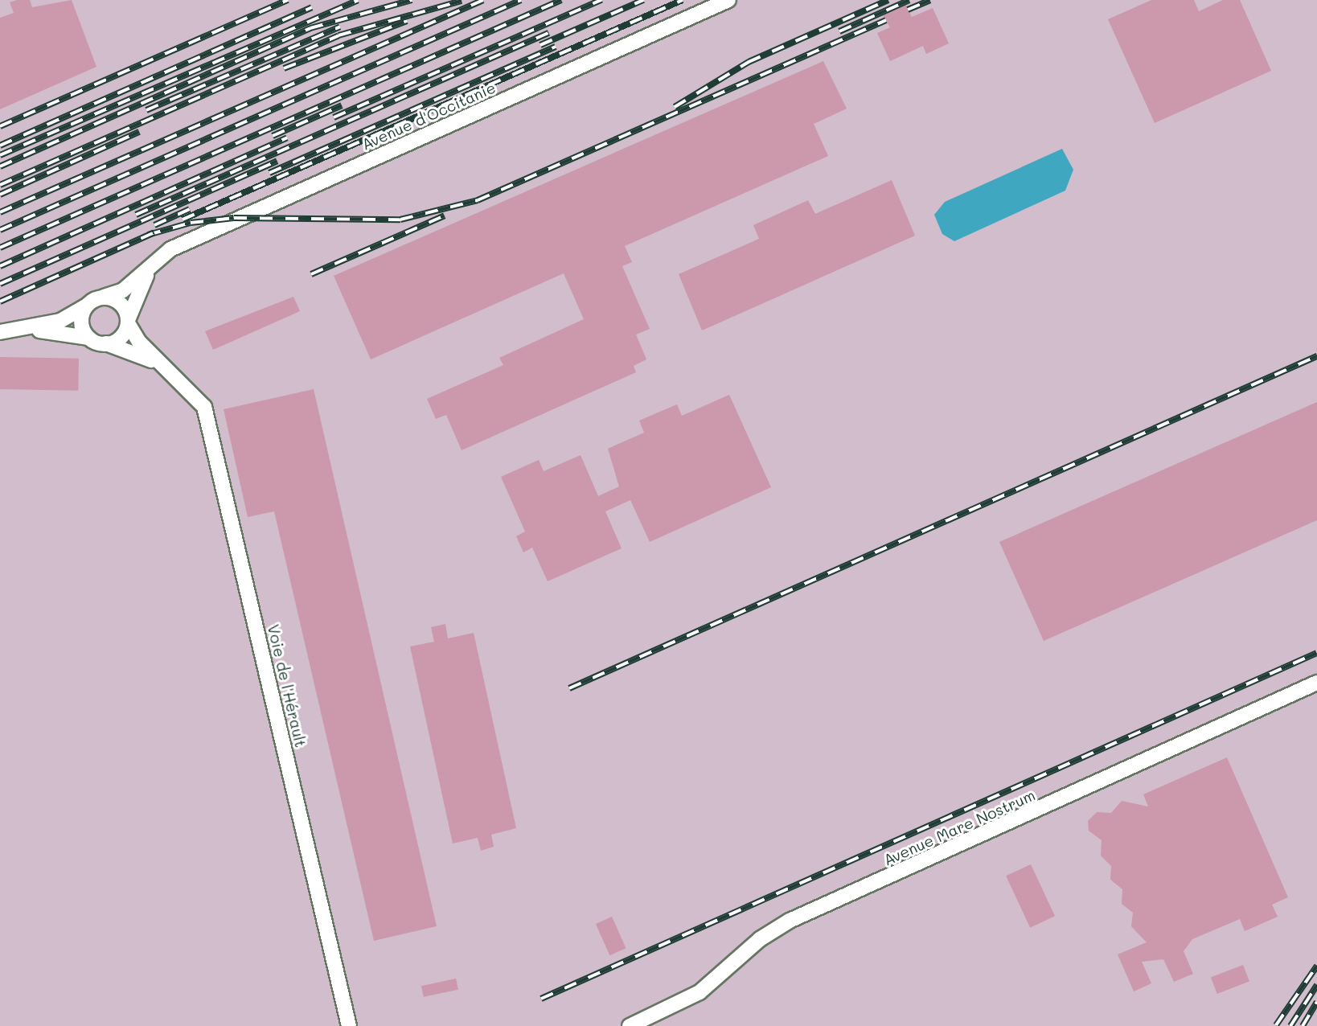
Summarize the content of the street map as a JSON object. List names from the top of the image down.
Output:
{
  "streets": {
    "street": ["Avenue d'Occitanie", "Voie de l'Hérault", "Avenue Mare Nostrum"]
  },
  "crossings": [
    ["Avenue d'Occitanie", "Voie de l'Hérault"]
  ]
}
